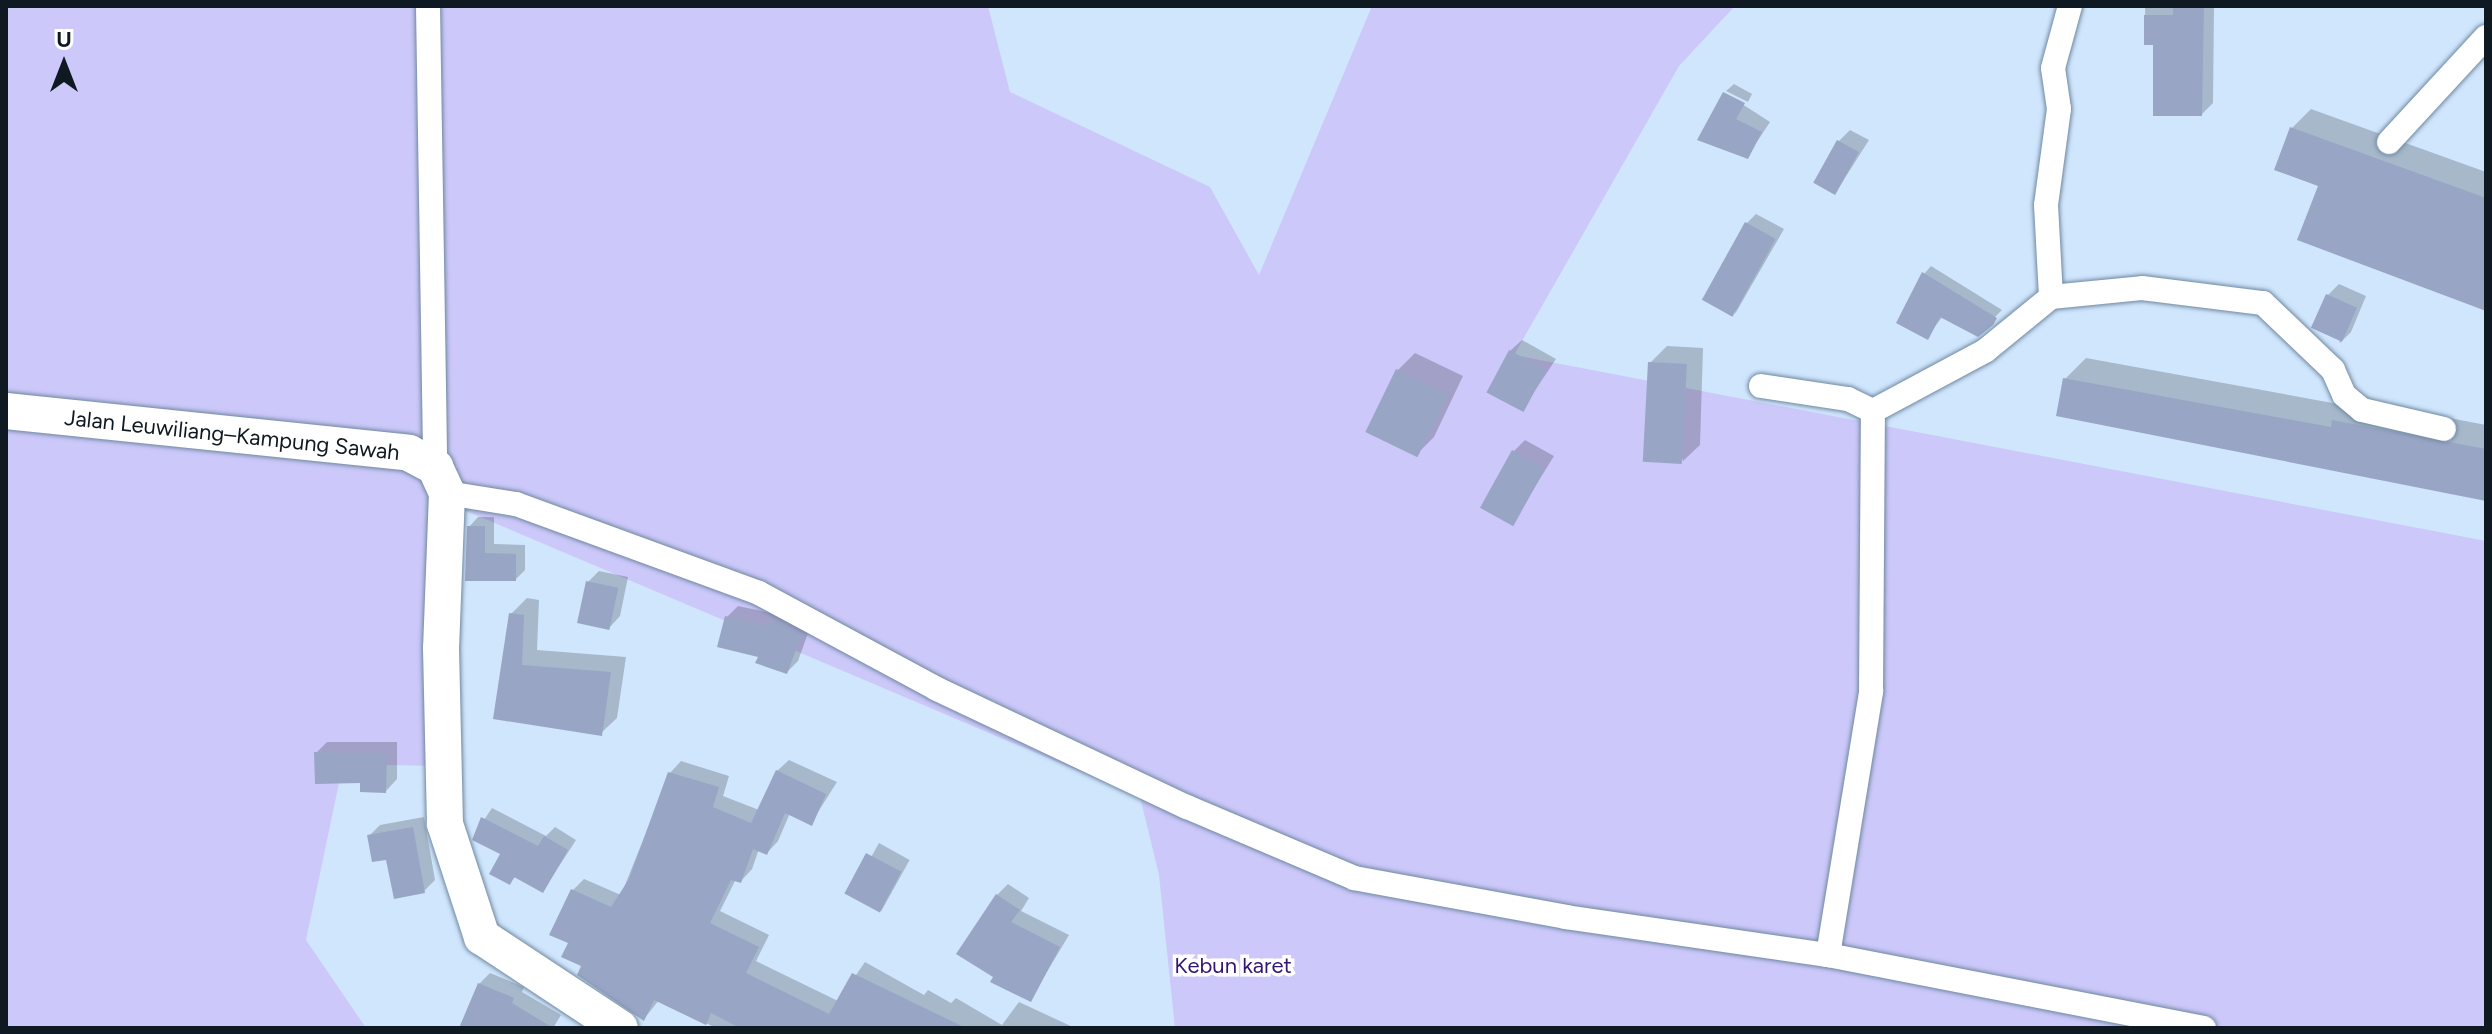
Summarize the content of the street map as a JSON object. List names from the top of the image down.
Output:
{
  "streets": {
    "main road": ["Jalan Leuwiliang–Kampung Sawah"]
  },
  "parks": ["Kebun karet"],
  "north": "top"
}
